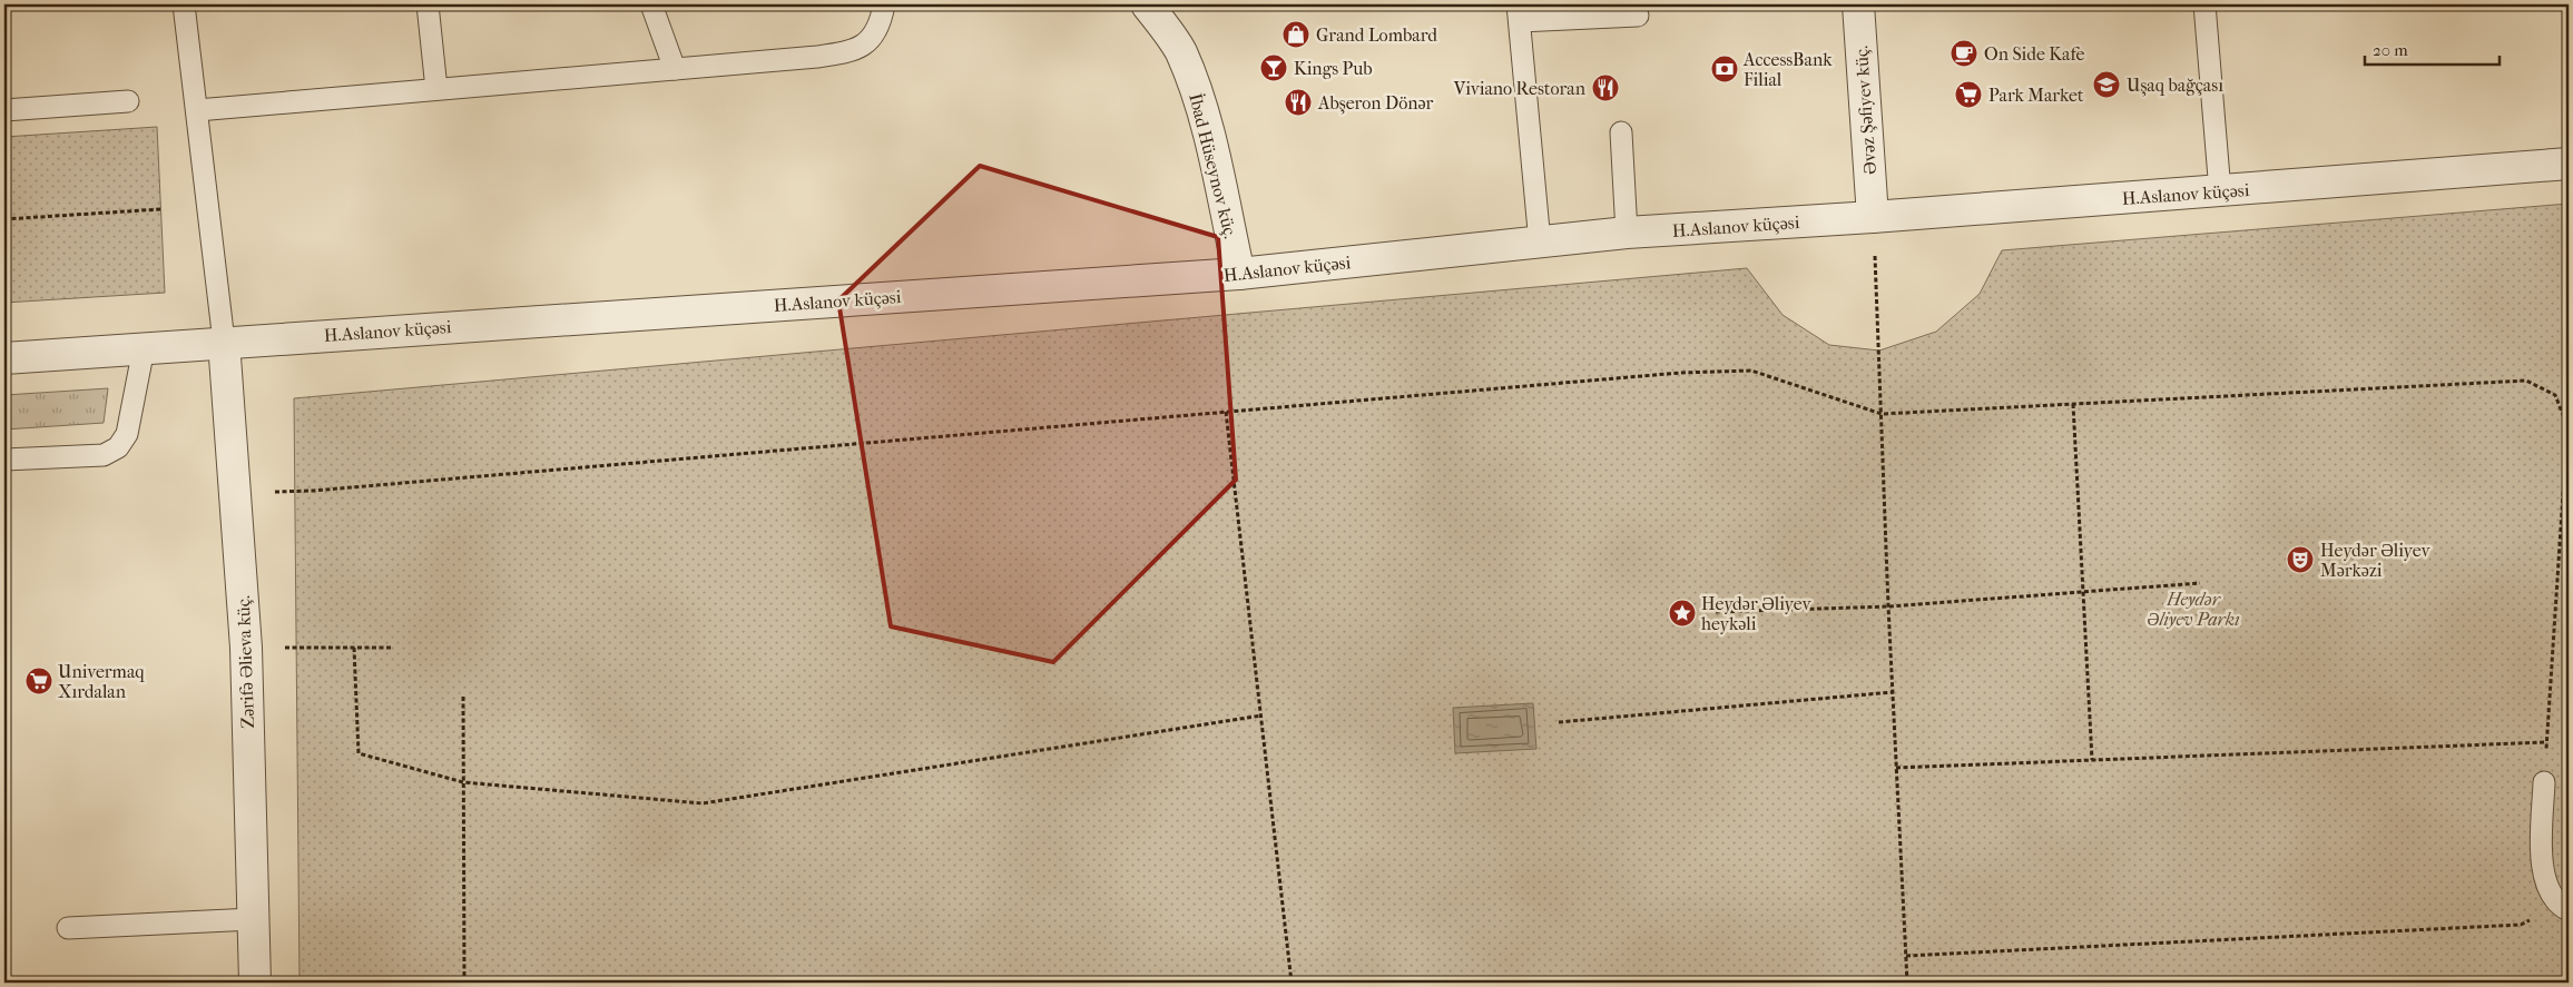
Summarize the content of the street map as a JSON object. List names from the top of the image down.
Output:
{
  "streets": {
    "street": [
      "Əvəz Şəfiyev küç.",
      "İbad Hüseynov küç.",
      "H.Aslanov küçəsi",
      "Zərifə Əlieva küç."
    ]
  },
  "crossings": [
    ["Əvəz Şəfiyev küç.", "H.Aslanov küçəsi"],
    ["İbad Hüseynov küç.", "H.Aslanov küçəsi"],
    ["H.Aslanov küçəsi", "Zərifə Əlieva küç."]
  ],
  "parks": ["Heydər Əliyev Parkı"],
  "places": {
    "shop": ["Grand Lombard"],
    "cafe": ["On Side Kafe"],
    "bar": ["Kings Pub"],
    "bank": ["AccessBank Filial"],
    "school or university": ["Uşaq bağçası"],
    "restaurant": ["Viviano Restoran", "Abşeron Dönər"],
    "supermarket": ["Park Market", "Univermaq Xırdalan"],
    "theatre": ["Heydər Əliyev Mərkəzi"],
    "place": ["Heydər Əliyev heykəli"]
  },
  "scale_bar": "20 m"
}
